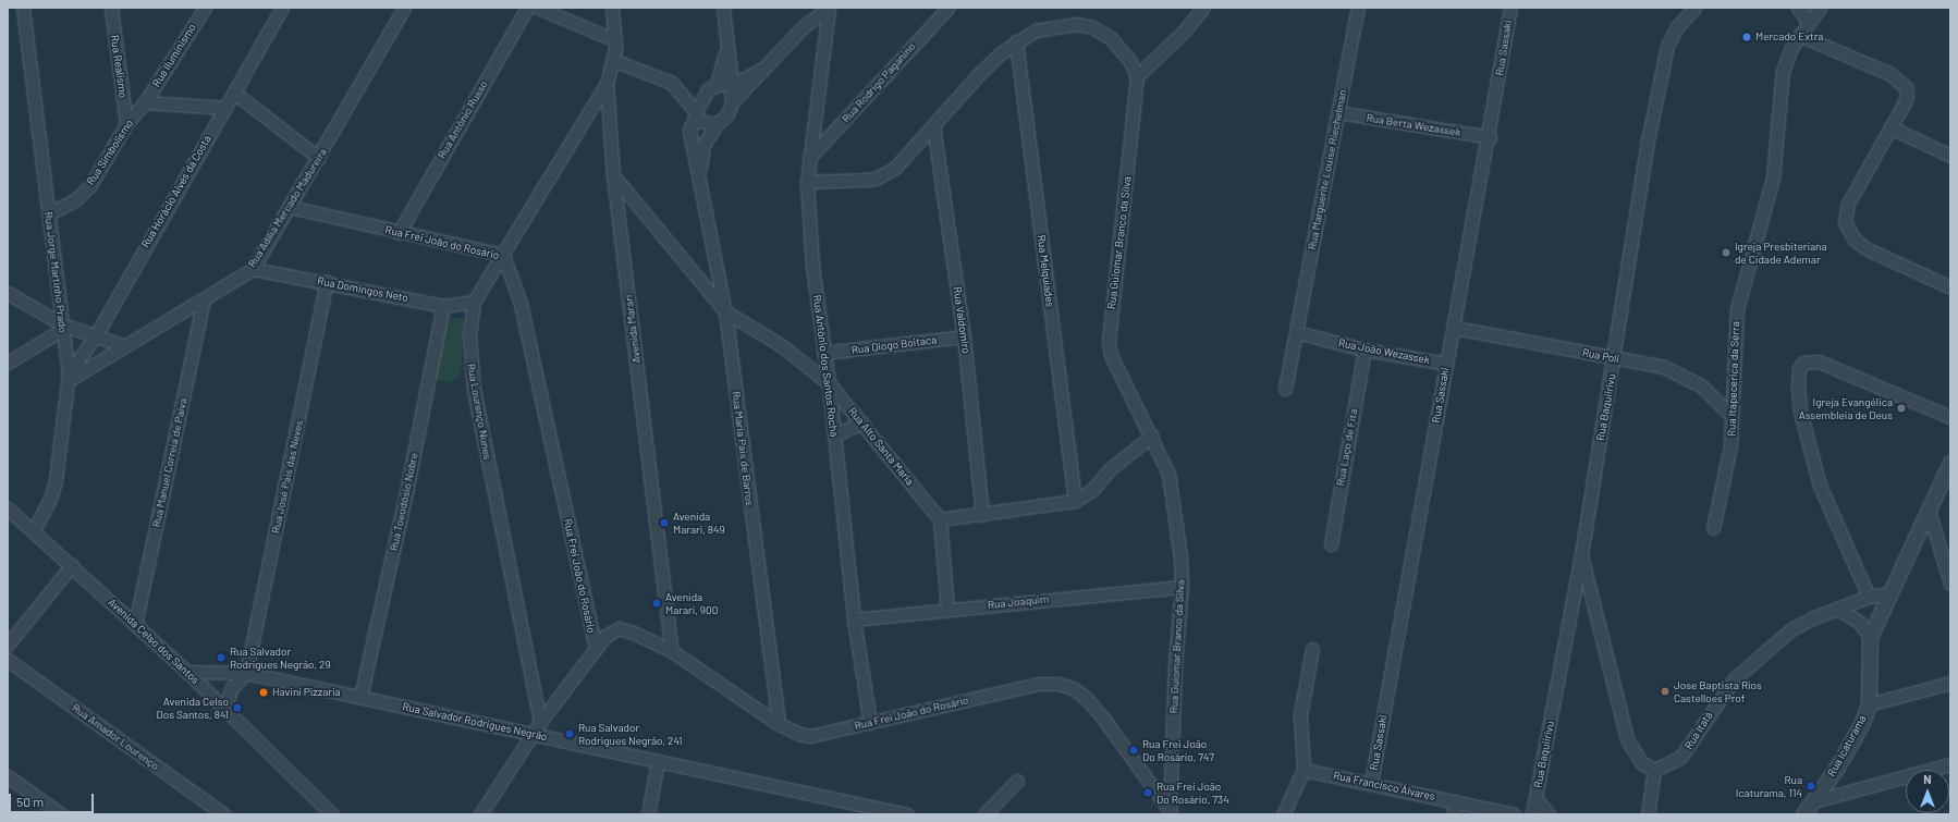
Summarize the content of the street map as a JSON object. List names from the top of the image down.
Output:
{
  "streets": {
    "street": [
      "Rua Sassaki",
      "Rua Iluminismo",
      "Rua Realismo",
      "Rua Rodrigo Paganino",
      "Rua Antônio Russo",
      "Rua Berta Wezassek",
      "Rua Simbolismo",
      "Rua Marguerite Louise Riechelman",
      "Rua Horácio Alves da Costa",
      "Rua Adília Mercado Madureira",
      "Rua Frei João do Rosário",
      "Rua Guiomar Branco da Silva",
      "Rua Melquíades",
      "Rua Jorge Martinho Prado",
      "Rua Domingos Neto",
      "Rua Valdomiro",
      "Avenida Marari",
      "Rua Diogo Boitaca",
      "Rua João Wezassek",
      "Rua Poli",
      "Rua Antônio dos Santos Rocha",
      "Rua Itapecerica da Serra",
      "Rua Baquiirivu",
      "Rua Lourenço Nunes",
      "Rua Alto Santa Maria",
      "Rua Laço de Fita",
      "Rua Maria Pais de Barros",
      "Rua Manuel Correia de Paiva",
      "Rua José Pais das Neves",
      "Rua Toeodósio Nobre",
      "Rua Joaquim",
      "Avenida Celso dos Santos",
      "Rua Salvador Rodrigues Negrão",
      "Rua Itatá",
      "Rua Amador Lourenço",
      "Rua Icaturama",
      "Rua Francisco Álvares"
    ]
  },
  "crossings": [
    ["Rua Sassaki", "Rua Berta Wezassek"],
    ["Rua Sassaki", "Rua João Wezassek"],
    ["Rua Sassaki", "Rua Poli"],
    ["Rua Sassaki", "Rua Francisco Álvares"],
    ["Rua Iluminismo", "Rua Simbolismo"],
    ["Rua Realismo", "Rua Simbolismo"],
    ["Rua Rodrigo Paganino", "Rua Antônio dos Santos Rocha"],
    ["Rua Antônio Russo", "Rua Frei João do Rosário"],
    ["Rua Berta Wezassek", "Rua Marguerite Louise Riechelman"],
    ["Rua Simbolismo", "Rua Jorge Martinho Prado"],
    ["Rua Marguerite Louise Riechelman", "Rua João Wezassek"],
    ["Rua Horácio Alves da Costa", "Rua Adília Mercado Madureira"],
    ["Rua Horácio Alves da Costa", "Rua Jorge Martinho Prado"],
    ["Rua Adília Mercado Madureira", "Rua Frei João do Rosário"],
    ["Rua Adília Mercado Madureira", "Rua Jorge Martinho Prado"],
    ["Rua Adília Mercado Madureira", "Rua Domingos Neto"],
    ["Rua Adília Mercado Madureira", "Rua Manuel Correia de Paiva"],
    ["Rua Frei João do Rosário", "Rua Guiomar Branco da Silva"],
    ["Rua Frei João do Rosário", "Avenida Marari"],
    ["Rua Frei João do Rosário", "Rua Antônio dos Santos Rocha"],
    ["Rua Frei João do Rosário", "Rua Lourenço Nunes"],
    ["Rua Frei João do Rosário", "Rua Maria Pais de Barros"],
    ["Rua Guiomar Branco da Silva", "Rua Joaquim"],
    ["Rua Jorge Martinho Prado", "Avenida Celso dos Santos"],
    ["Rua Domingos Neto", "Rua Lourenço Nunes"],
    ["Rua Domingos Neto", "Rua José Pais das Neves"],
    ["Rua Domingos Neto", "Rua Toeodósio Nobre"],
    ["Rua Valdomiro", "Rua Diogo Boitaca"],
    ["Avenida Marari", "Rua Lourenço Nunes"],
    ["Avenida Marari", "Rua Alto Santa Maria"],
    ["Rua Diogo Boitaca", "Rua Antônio dos Santos Rocha"],
    ["Rua João Wezassek", "Rua Laço de Fita"],
    ["Rua Poli", "Rua Itapecerica da Serra"],
    ["Rua Poli", "Rua Baquiirivu"],
    ["Rua Antônio dos Santos Rocha", "Rua Alto Santa Maria"],
    ["Rua Antônio dos Santos Rocha", "Rua Maria Pais de Barros"],
    ["Rua Antônio dos Santos Rocha", "Rua Joaquim"],
    ["Rua Alto Santa Maria", "Rua Maria Pais de Barros"],
    ["Rua Manuel Correia de Paiva", "Avenida Celso dos Santos"],
    ["Rua José Pais das Neves", "Rua Salvador Rodrigues Negrão"],
    ["Rua Toeodósio Nobre", "Rua Salvador Rodrigues Negrão"],
    ["Avenida Celso dos Santos", "Rua Salvador Rodrigues Negrão"]
  ],
  "places": [
    "Mercado Extra",
    "Igreja Presbiteriana de Cidade Ademar",
    "Igreja Evangélica Assembleia de Deus",
    "Avenida Marari, 849",
    "Avenida Marari, 900",
    "Rua Salvador Rodrigues Negrão, 29",
    "Jose Baptista Rios Castelloes Prof",
    "Havini Pizzaria",
    "Avenida Celso Dos Santos, 841",
    "Rua Salvador Rodrigues Negrão, 241",
    "Rua Frei João Do Rosário, 747",
    "Rua Icaturama, 114",
    "Rua Frei João Do Rosário, 734"
  ],
  "scale_bar": "50 m",
  "north": "top"
}
